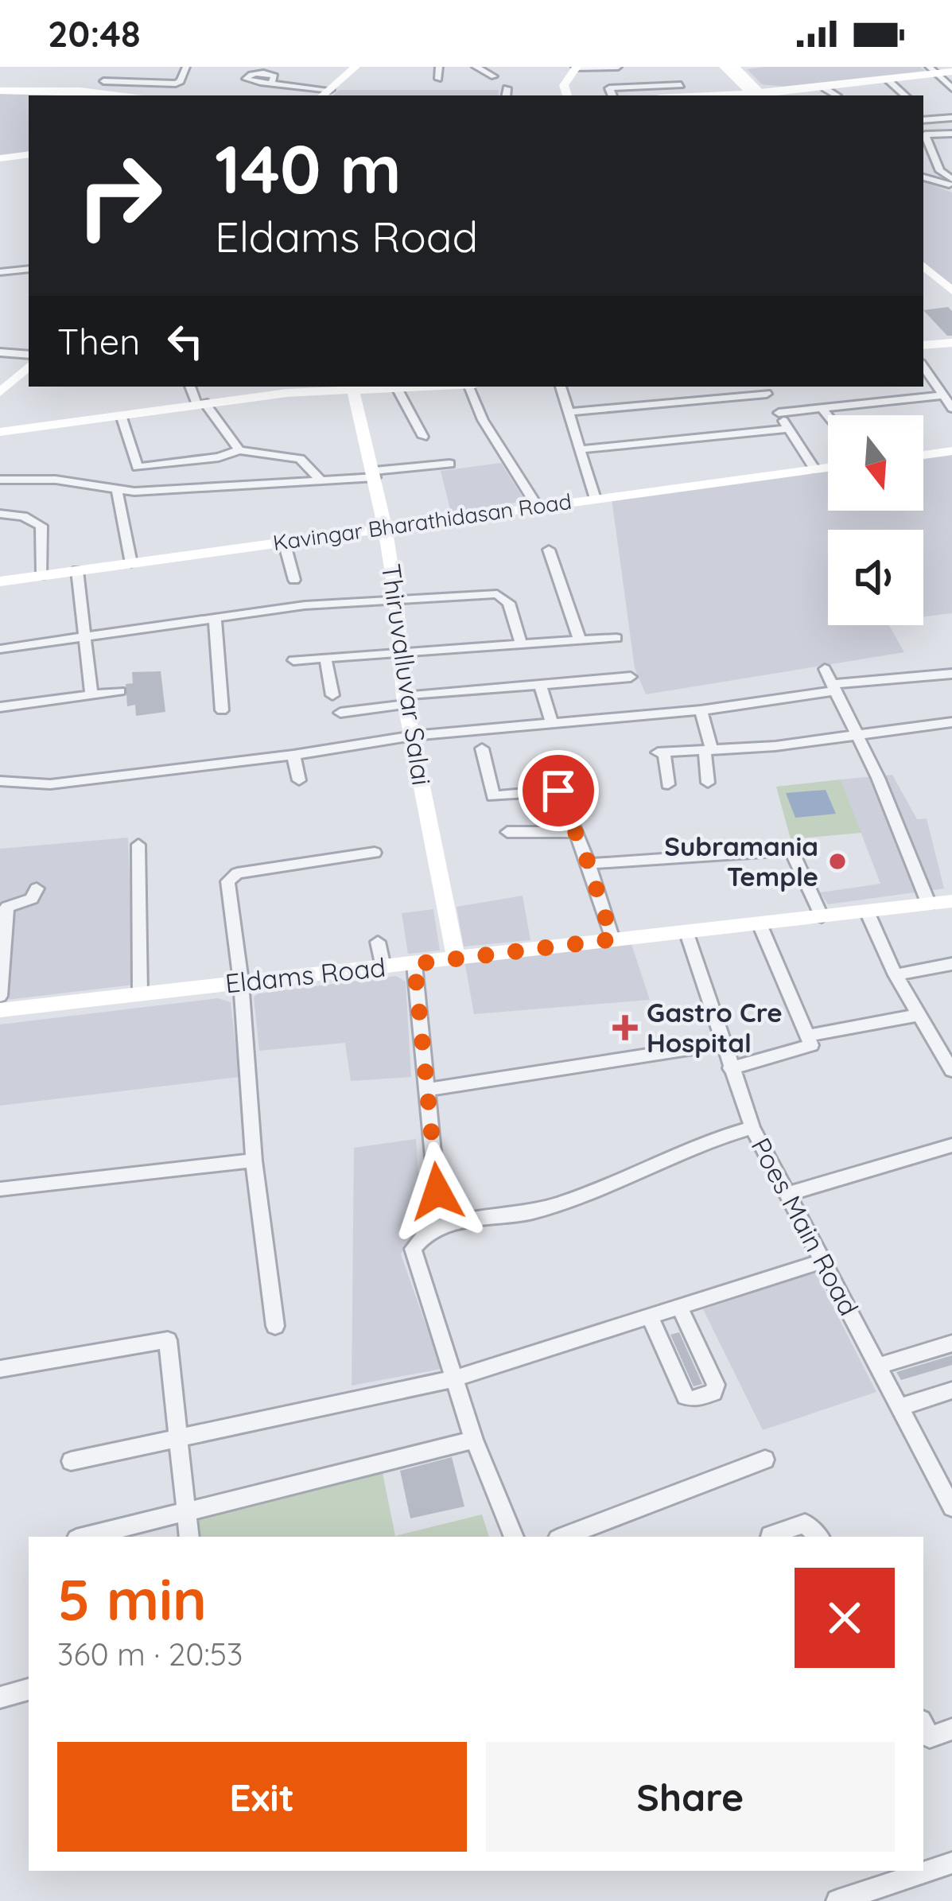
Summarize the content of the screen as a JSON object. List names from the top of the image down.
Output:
{
  "streets": {
    "main road": ["Kavingar Bharathidasan Road", "Thiruvalluvar Salai", "Eldams Road"],
    "street": ["Poes Main Road"]
  },
  "crossings": [
    ["Kavingar Bharathidasan Road", "Thiruvalluvar Salai"],
    ["Thiruvalluvar Salai", "Eldams Road"],
    ["Eldams Road", "Poes Main Road"]
  ],
  "places": {
    "other": ["Subramania Temple"],
    "health": ["Gastro Cre Hospital"]
  },
  "north": "bottom",
  "page": {
    "status": "20:48",
    "turn": ["140 m", "Eldams Road"],
    "then": "Then",
    "heading": ["5 min", "360 m · 20:53"],
    "buttons": ["Exit", "Share"]
  }
}
